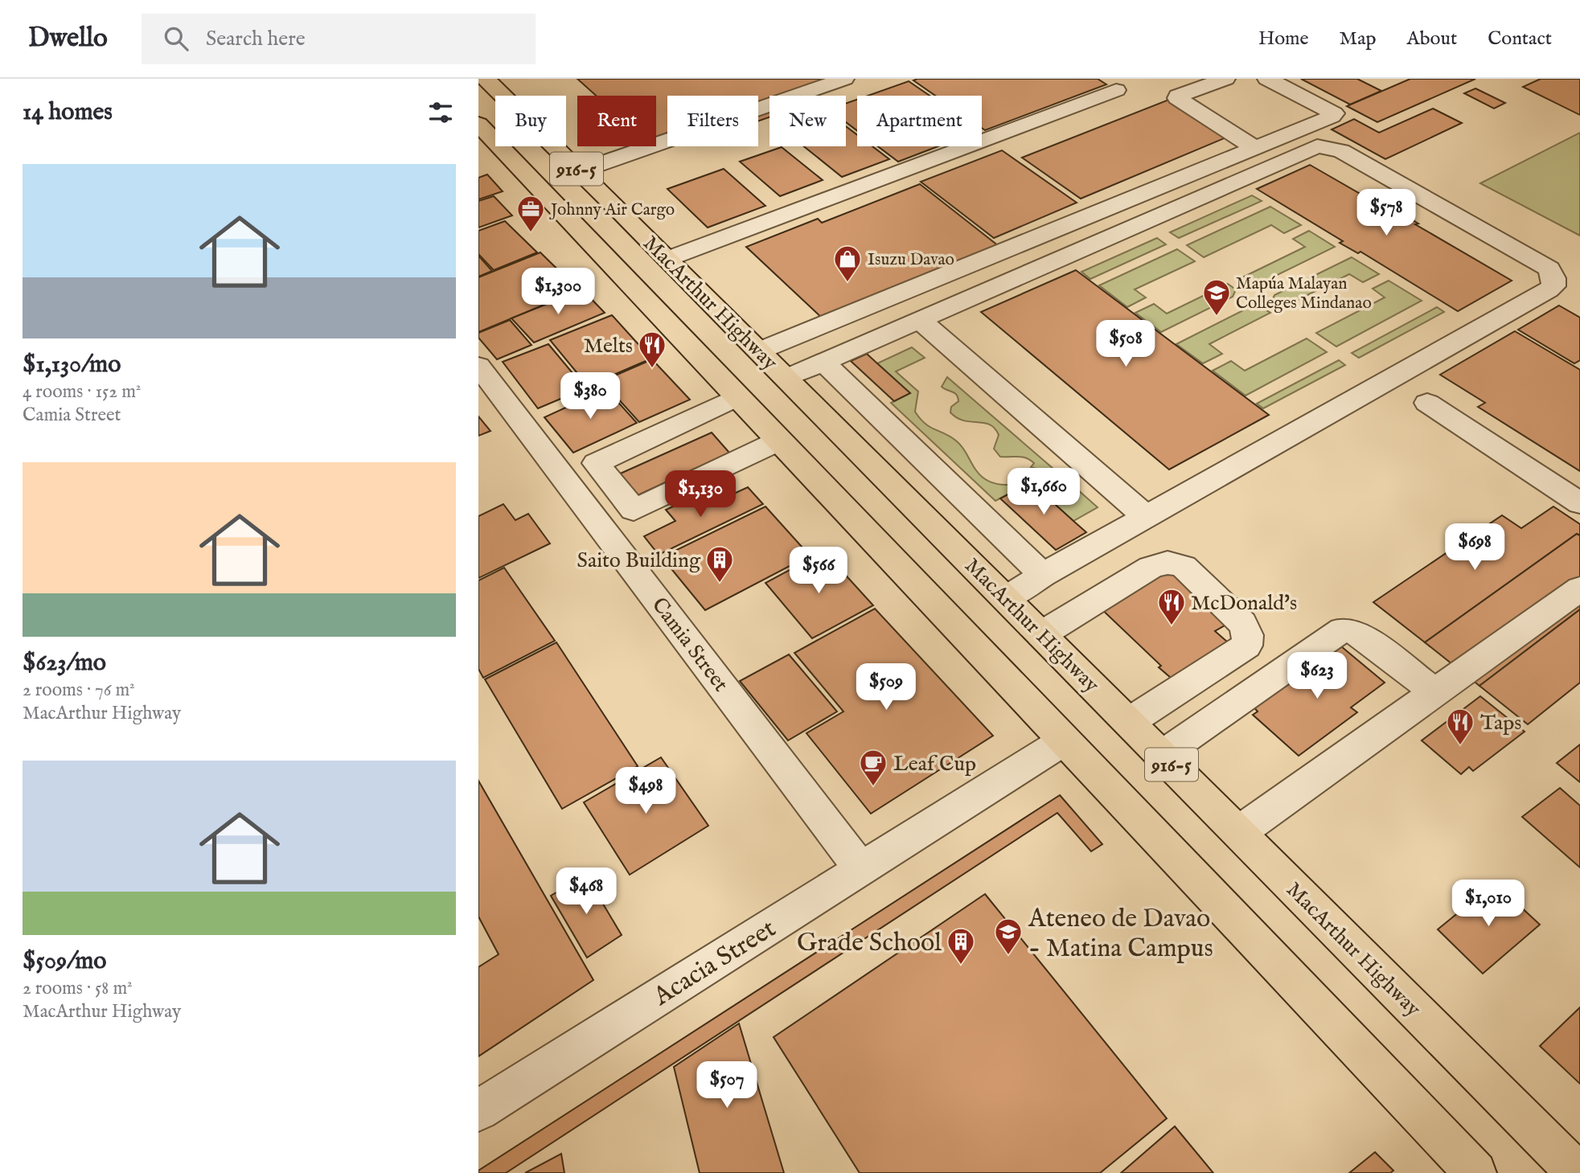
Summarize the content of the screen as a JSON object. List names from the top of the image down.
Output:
{
  "streets": {
    "main road": ["916-5", "MacArthur Highway"],
    "street": ["Camia Street", "Acacia Street"]
  },
  "crossings": [
    ["MacArthur Highway", "Acacia Street"],
    ["Camia Street", "Acacia Street"]
  ],
  "places": {
    "office": ["Johnny Air Cargo"],
    "shop": ["Isuzu Davao"],
    "school or university": ["Mapúa Malayan Colleges Mindanao", "Ateneo de Davao - Matina Campus"],
    "restaurant": ["Melts", "McDonald's", "Taps"],
    "building": ["Saito Building", "Grade School"],
    "cafe": ["Leaf Cup"]
  },
  "page": {
    "header": "Dwello",
    "search": "Search here",
    "nav": [
      "Home",
      "Map",
      "About",
      "Contact"
    ],
    "heading": "14 homes",
    "chip": [
      "Buy",
      "Rent",
      "Filters",
      "New",
      "Apartment"
    ],
    "list": [
      {
        "name": "$1,130/mo",
        "note": "4 rooms · 152 m² · Camia Street"
      },
      {
        "name": "$623/mo",
        "note": "2 rooms · 76 m² · MacArthur Highway"
      },
      {
        "name": "$509/mo",
        "note": "2 rooms · 58 m² · MacArthur Highway"
      }
    ],
    "price": [
      "$578",
      "$1,300",
      "$508",
      "$380",
      "$1,660",
      "$1,130",
      "$698",
      "$566",
      "$623",
      "$509",
      "$498",
      "$468",
      "$1,010",
      "$507"
    ]
  }
}
